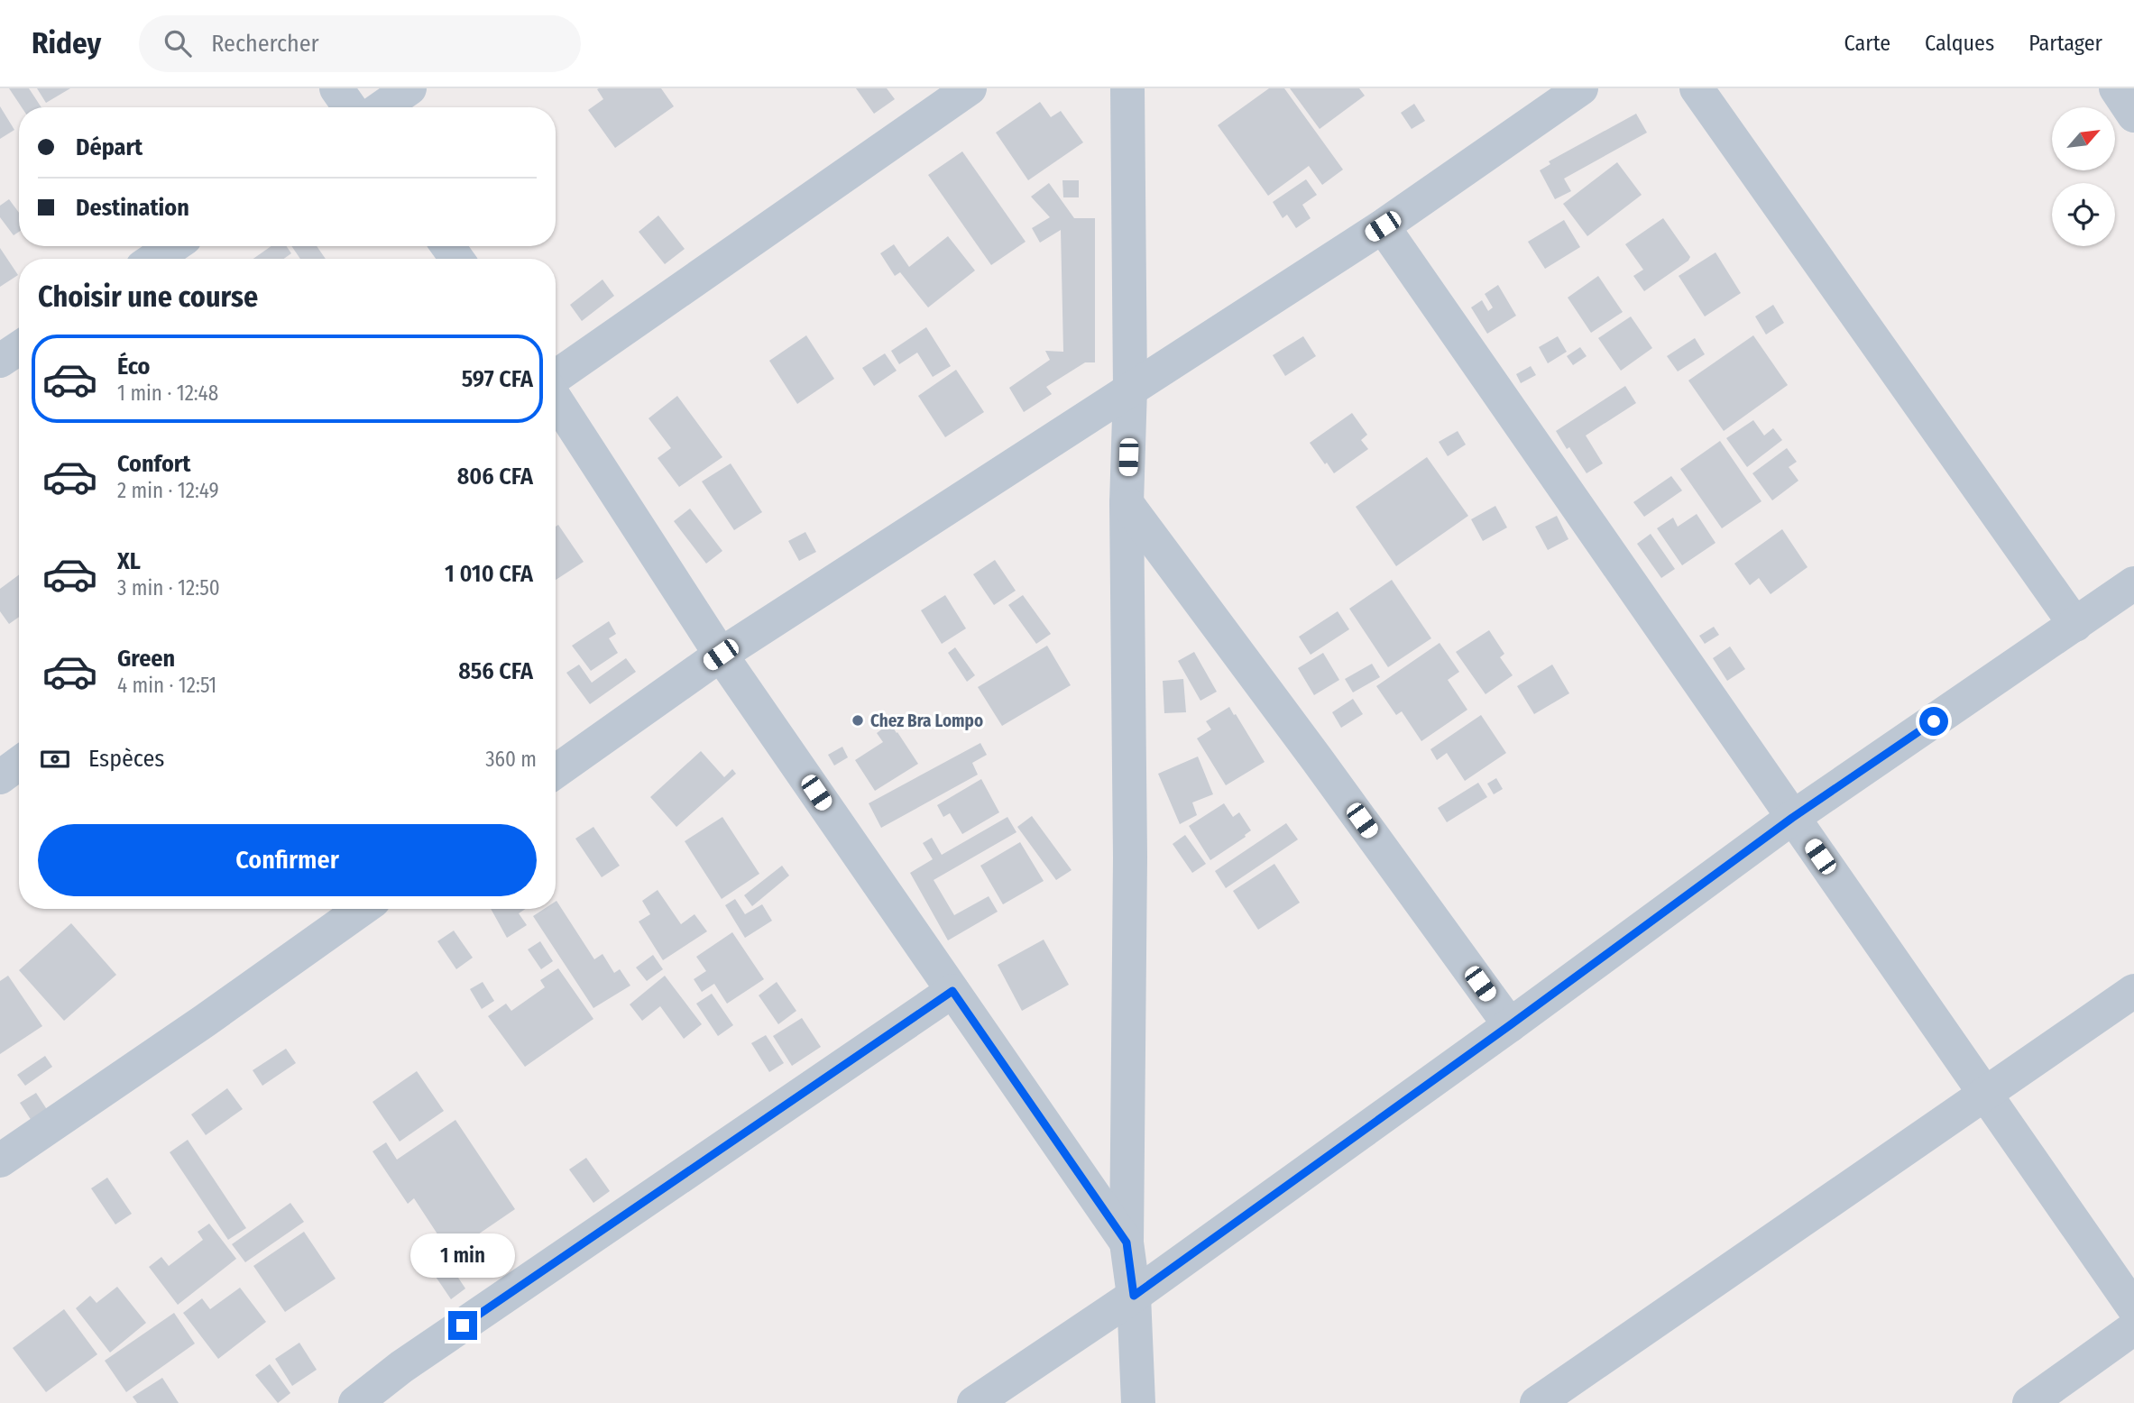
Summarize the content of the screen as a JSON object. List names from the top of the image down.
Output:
{
  "places": ["Chez Bra Lompo"],
  "north": "top right",
  "page": {
    "header": "Ridey",
    "search": "Rechercher",
    "nav": ["Carte", "Calques", "Partager"],
    "banner": ["Départ", "Destination"],
    "heading": "Choisir une course",
    "list": [
      {
        "name": "Éco",
        "note": "1 min · 12:48",
        "value": "597 CFA"
      },
      {
        "name": "Confort",
        "note": "2 min · 12:49",
        "value": "806 CFA"
      },
      {
        "name": "XL",
        "note": "3 min · 12:50",
        "value": "1 010 CFA"
      },
      {
        "name": "Green",
        "note": "4 min · 12:51",
        "value": "856 CFA"
      }
    ],
    "pay": ["Espèces", "360 m"],
    "buttons": "Confirmer",
    "bubble": "1 min"
  }
}
